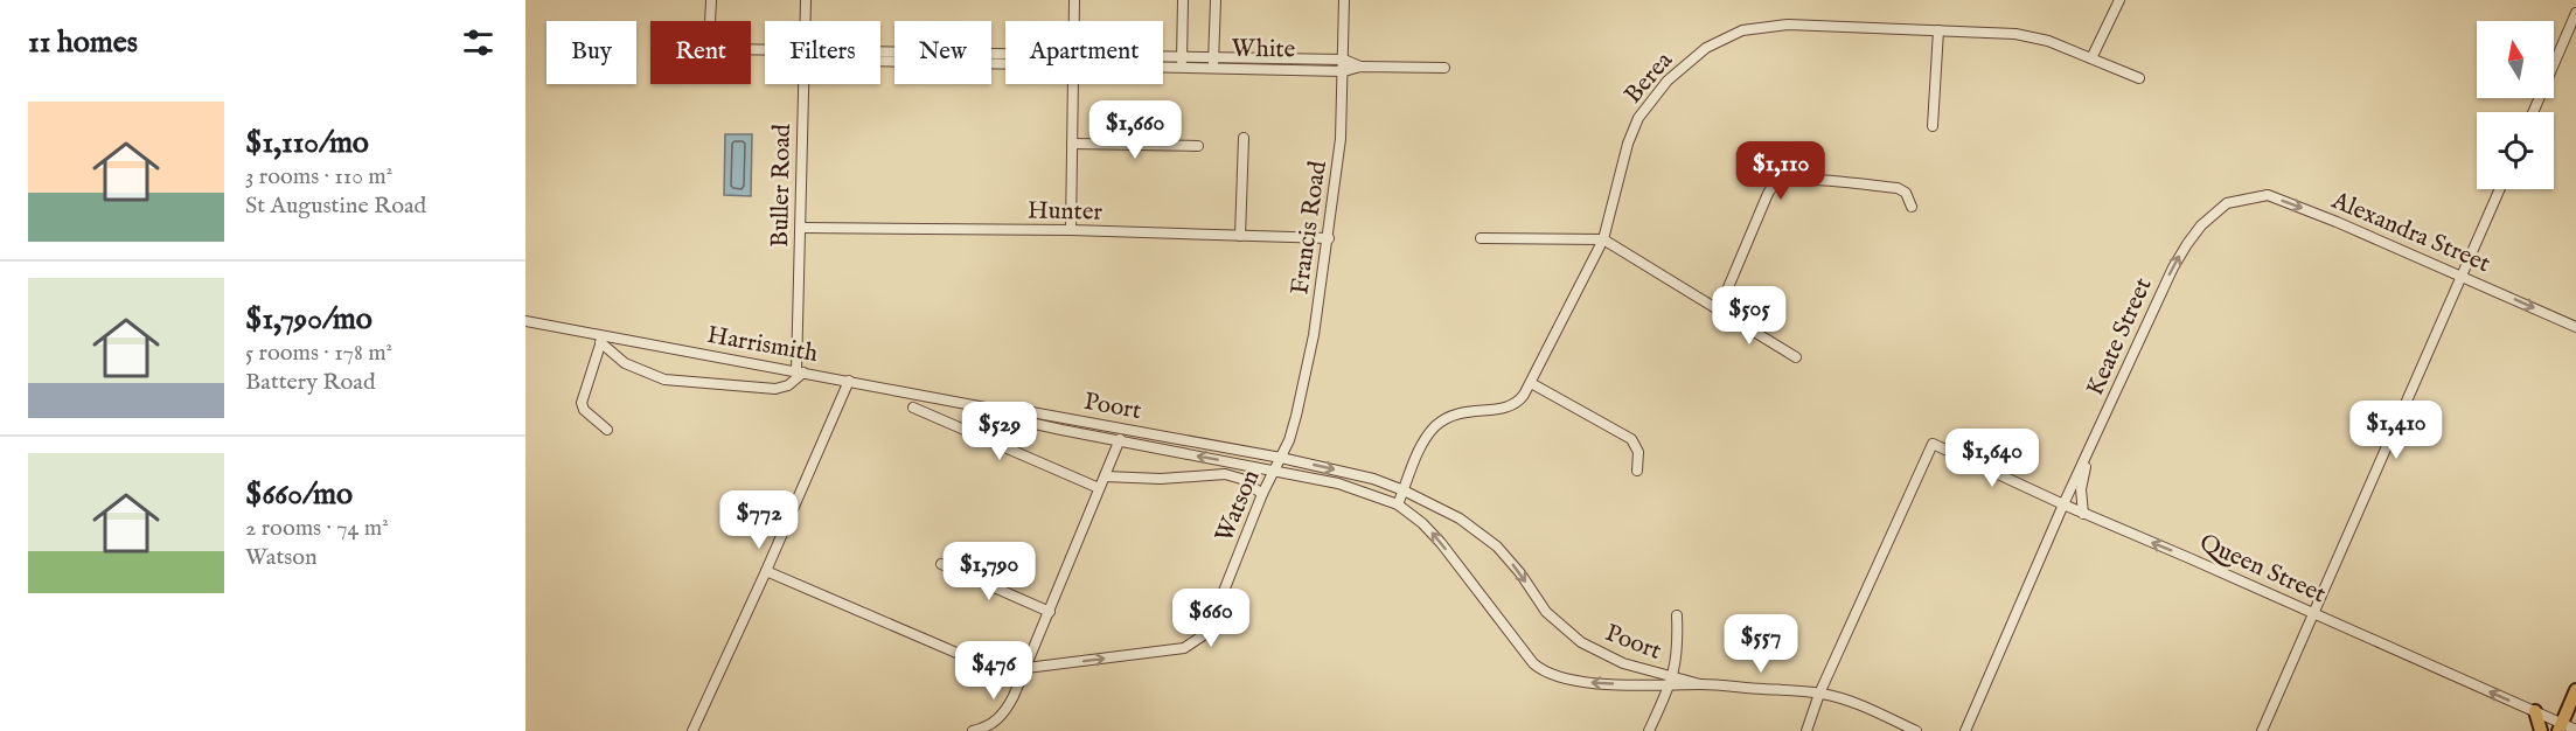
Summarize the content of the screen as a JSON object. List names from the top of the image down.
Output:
{
  "streets": {
    "street": [
      "White",
      "Berea",
      "Buller Road",
      "Hunter",
      "Francis Road",
      "Alexandra Street",
      "Keate Street",
      "Harrismith",
      "Poort",
      "Watson",
      "Queen Street"
    ]
  },
  "crossings": [
    ["White", "Francis Road"],
    ["Berea", "Poort"],
    ["Buller Road", "Hunter"],
    ["Buller Road", "Harrismith"],
    ["Hunter", "Francis Road"],
    ["Francis Road", "Poort"],
    ["Francis Road", "Watson"],
    ["Alexandra Street", "Keate Street"],
    ["Keate Street", "Queen Street"],
    ["Harrismith", "Poort"],
    ["Poort", "Watson"],
    ["Poort", "Queen Street"]
  ],
  "one_way": [
    "Alexandra Street",
    "Keate Street",
    "Watson",
    "Queen Street"
  ],
  "north": "top",
  "page": {
    "heading": "11 homes",
    "chip": [
      "Buy",
      "Rent",
      "Filters",
      "New",
      "Apartment"
    ],
    "list": [
      {
        "name": "$1,110/mo",
        "note": "3 rooms · 110 m² · St Augustine Road"
      },
      {
        "name": "$1,790/mo",
        "note": "5 rooms · 178 m² · Battery Road"
      },
      {
        "name": "$660/mo",
        "note": "2 rooms · 74 m² · Watson"
      }
    ],
    "price": [
      "$1,660",
      "$1,110",
      "$505",
      "$1,410",
      "$529",
      "$1,640",
      "$772",
      "$1,790",
      "$660",
      "$557",
      "$476"
    ]
  }
}
